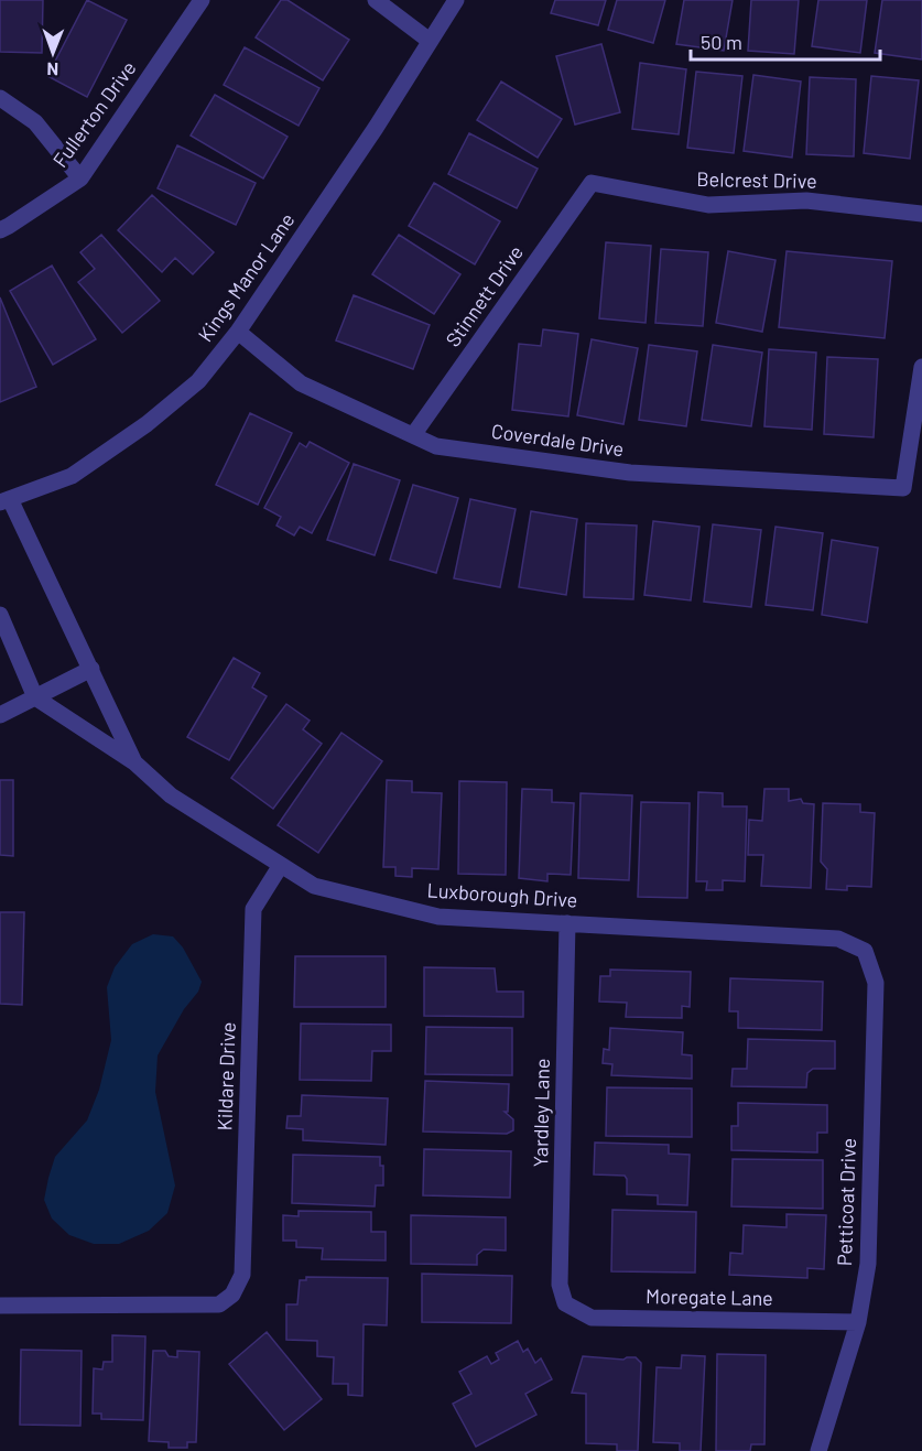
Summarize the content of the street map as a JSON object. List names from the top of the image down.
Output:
{
  "streets": {
    "street": [
      "Fullerton Drive",
      "Belcrest Drive",
      "Kings Manor Lane",
      "Stinnett Drive",
      "Coverdale Drive",
      "Luxborough Drive",
      "Kildare Drive",
      "Yardley Lane",
      "Petticoat Drive",
      "Moregate Lane"
    ]
  },
  "crossings": [
    ["Belcrest Drive", "Stinnett Drive"],
    ["Kings Manor Lane", "Coverdale Drive"],
    ["Kings Manor Lane", "Luxborough Drive"],
    ["Stinnett Drive", "Coverdale Drive"],
    ["Luxborough Drive", "Kildare Drive"],
    ["Luxborough Drive", "Yardley Lane"],
    ["Luxborough Drive", "Petticoat Drive"],
    ["Yardley Lane", "Moregate Lane"],
    ["Petticoat Drive", "Moregate Lane"]
  ],
  "scale_bar": "50 m",
  "north": "bottom"
}
